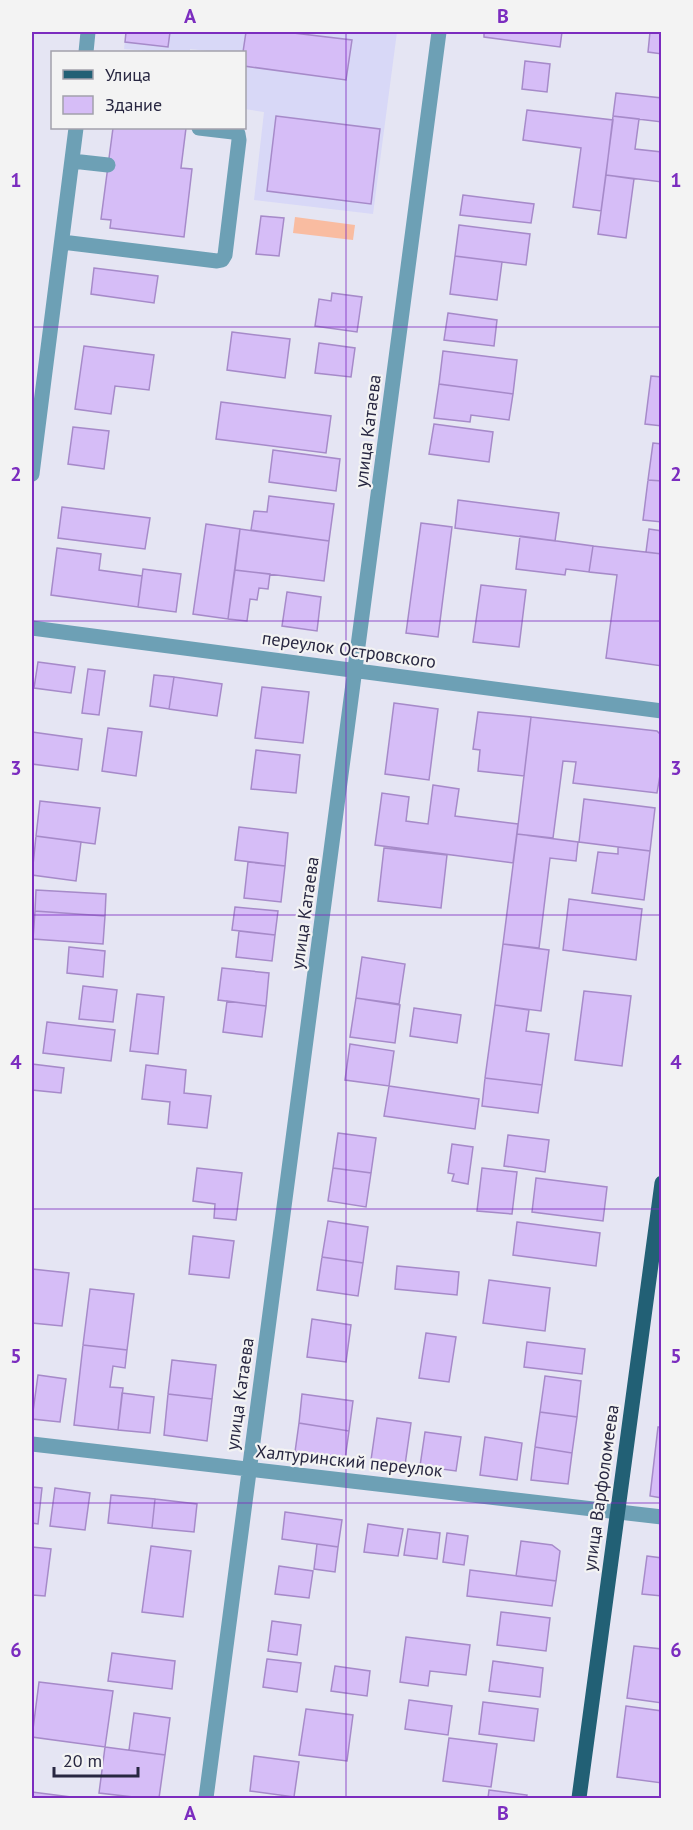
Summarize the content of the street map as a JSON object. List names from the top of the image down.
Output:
{
  "streets": {
    "main road": ["улица Варфоломеева"],
    "street": ["улица Катаева", "переулок Островского", "Халтуринский переулок"]
  },
  "crossings": [
    ["улица Катаева", "переулок Островского"],
    ["улица Катаева", "Халтуринский переулок"],
    ["Халтуринский переулок", "улица Варфоломеева"]
  ],
  "legend": ["Улица", "Здание"],
  "scale_bar": "20 m",
  "grid": {
    "columns": ["A", "B"],
    "rows": [
      "1",
      "2",
      "3",
      "4",
      "5",
      "6"
    ]
  }
}
